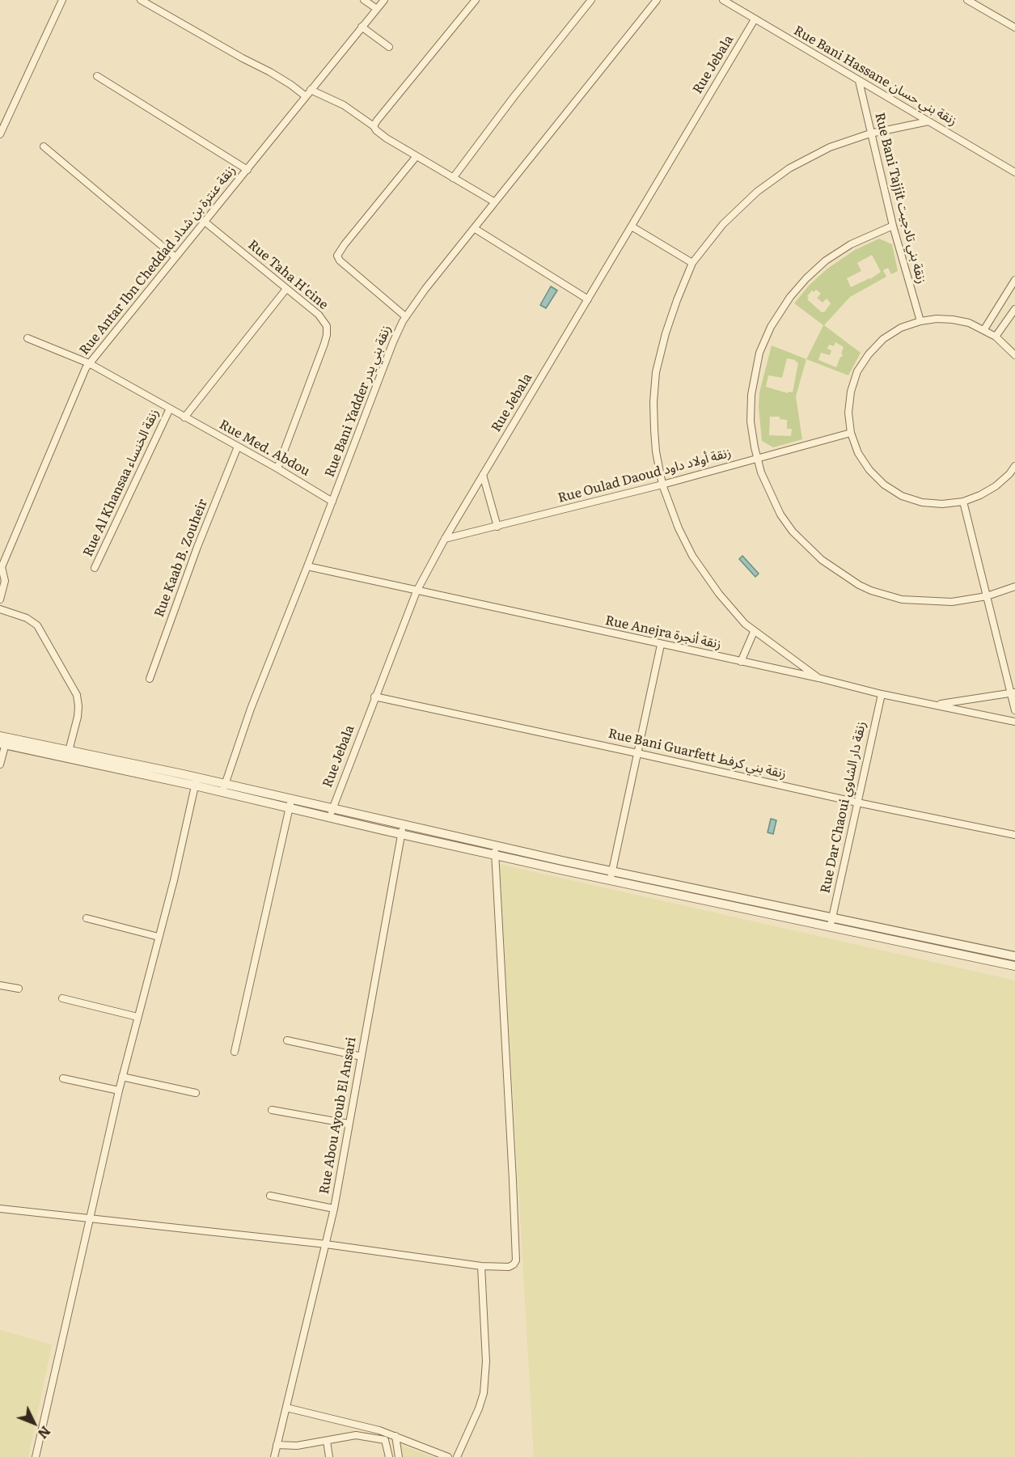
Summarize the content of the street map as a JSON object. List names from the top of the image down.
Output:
{
  "streets": {
    "street": [
      "Rue Jebala",
      "Rue Bani Hassane زنقة بني حسان",
      "Rue Bani Tajjit زنقة بني تادجيت",
      "Rue Antar Ibn Cheddad زنقة عنترة بن شداد",
      "Rue Taha H'cine",
      "Rue Bani Yadder زنقة بني يدر",
      "Rue Med. Abdou",
      "Rue Oulad Daoud زنقة أولاد داود",
      "Rue Al Khansaa زنقة الخنساء",
      "Rue Kaab B. Zouheir",
      "Rue Anejra زنقة أنجرة",
      "Rue Bani Guarfett زنقة بني كرفط",
      "Rue Dar Chaoui زنقة دار الشاوي",
      "Rue Abou Ayoub El Ansari"
    ]
  },
  "crossings": [
    ["Rue Jebala", "Rue Bani Hassane زنقة بني حسان"],
    ["Rue Jebala", "Rue Oulad Daoud زنقة أولاد داود"],
    ["Rue Jebala", "Rue Anejra زنقة أنجرة"],
    ["Rue Jebala", "Rue Bani Guarfett زنقة بني كرفط"],
    ["Rue Bani Hassane زنقة بني حسان", "Rue Bani Tajjit زنقة بني تادجيت"],
    ["Rue Antar Ibn Cheddad زنقة عنترة بن شداد", "Rue Taha H'cine"],
    ["Rue Antar Ibn Cheddad زنقة عنترة بن شداد", "Rue Med. Abdou"],
    ["Rue Taha H'cine", "Rue Med. Abdou"],
    ["Rue Bani Yadder زنقة بني يدر", "Rue Med. Abdou"],
    ["Rue Bani Yadder زنقة بني يدر", "Rue Anejra زنقة أنجرة"],
    ["Rue Med. Abdou", "Rue Al Khansaa زنقة الخنساء"],
    ["Rue Med. Abdou", "Rue Kaab B. Zouheir"],
    ["Rue Anejra زنقة أنجرة", "Rue Dar Chaoui زنقة دار الشاوي"],
    ["Rue Bani Guarfett زنقة بني كرفط", "Rue Dar Chaoui زنقة دار الشاوي"]
  ],
  "north": "bottom right"
}
